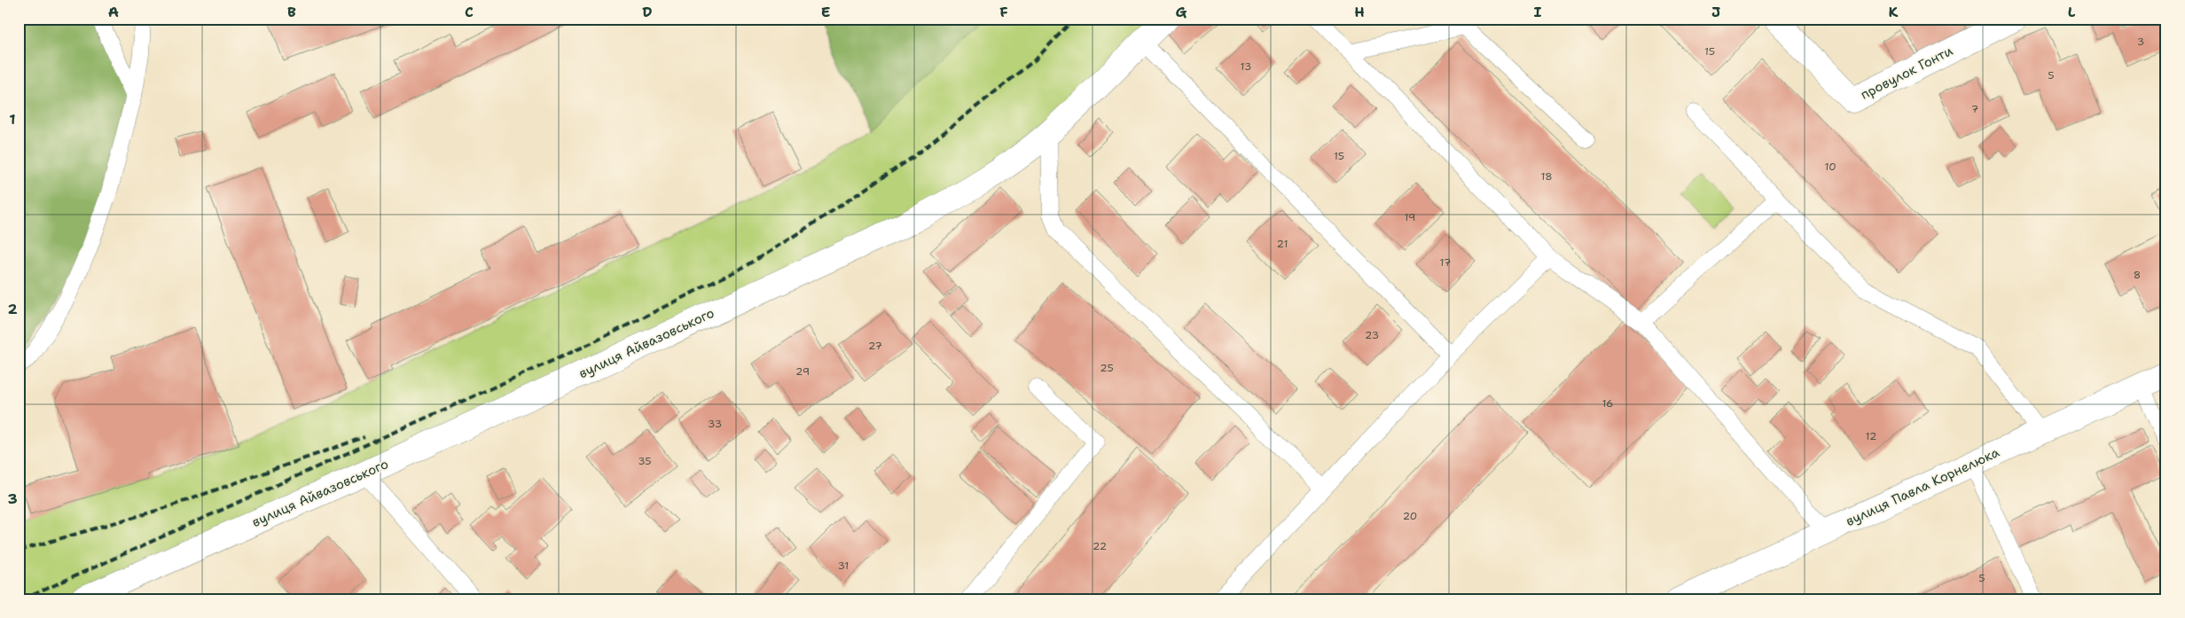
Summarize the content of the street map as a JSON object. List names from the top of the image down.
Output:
{
  "streets": {
    "street": ["провулок Гонти", "вулиця Айвазовського", "вулиця Павла Корнелюка"]
  },
  "house_numbers": [
    "3",
    "15",
    "13",
    "5",
    "7",
    "15",
    "10",
    "18",
    "19",
    "21",
    "17",
    "8",
    "23",
    "27",
    "25",
    "29",
    "16",
    "33",
    "12",
    "35",
    "20",
    "22",
    "31",
    "5"
  ],
  "grid": {
    "columns": [
      "A",
      "B",
      "C",
      "D",
      "E",
      "F",
      "G",
      "H",
      "I",
      "J",
      "K",
      "L"
    ],
    "rows": ["1", "2", "3"]
  }
}
